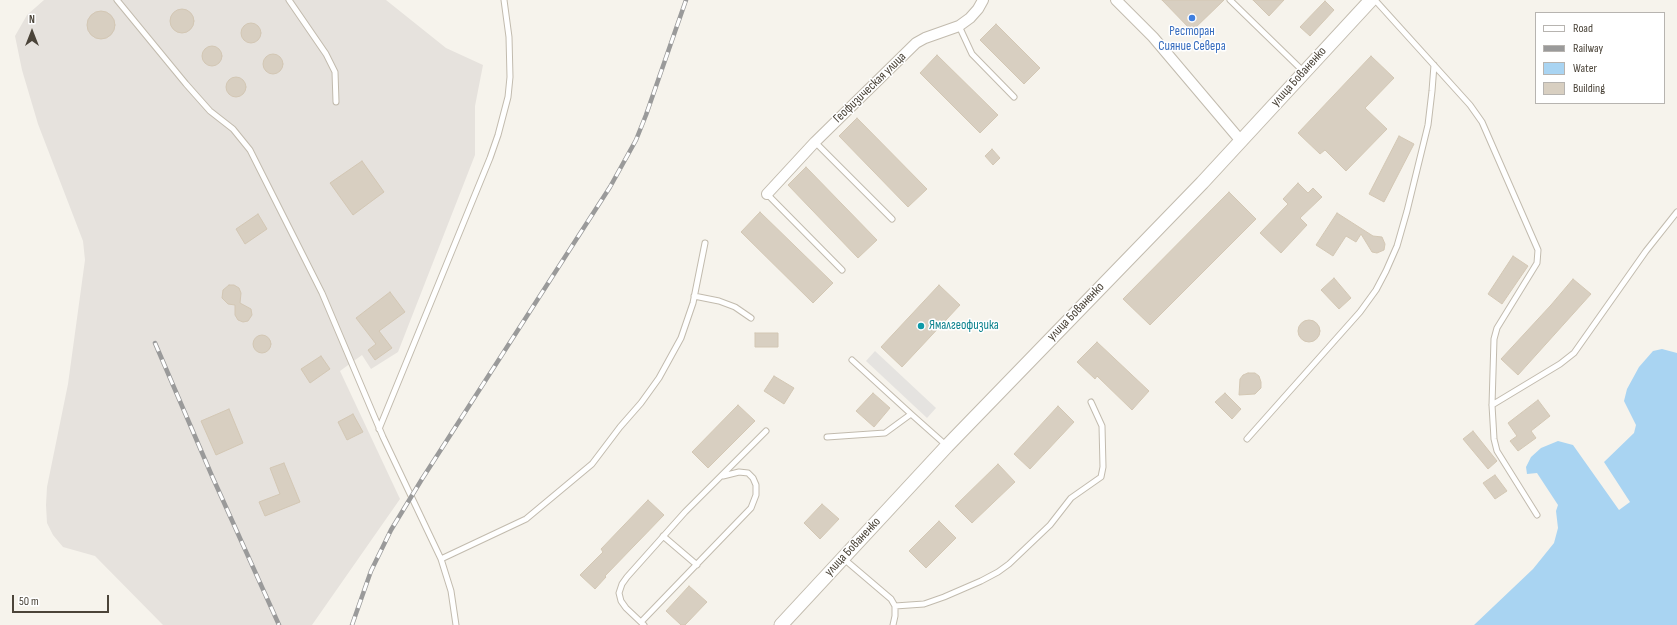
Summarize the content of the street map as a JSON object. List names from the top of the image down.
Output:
{
  "streets": {
    "street": ["улица Бованенко", "Геофизическая улица"]
  },
  "places": ["Ресторан Сияние Севера", "Ямалгеофизика"],
  "legend": [
    "Road",
    "Railway",
    "Water",
    "Building"
  ],
  "scale_bar": "50 m",
  "north": "top"
}
